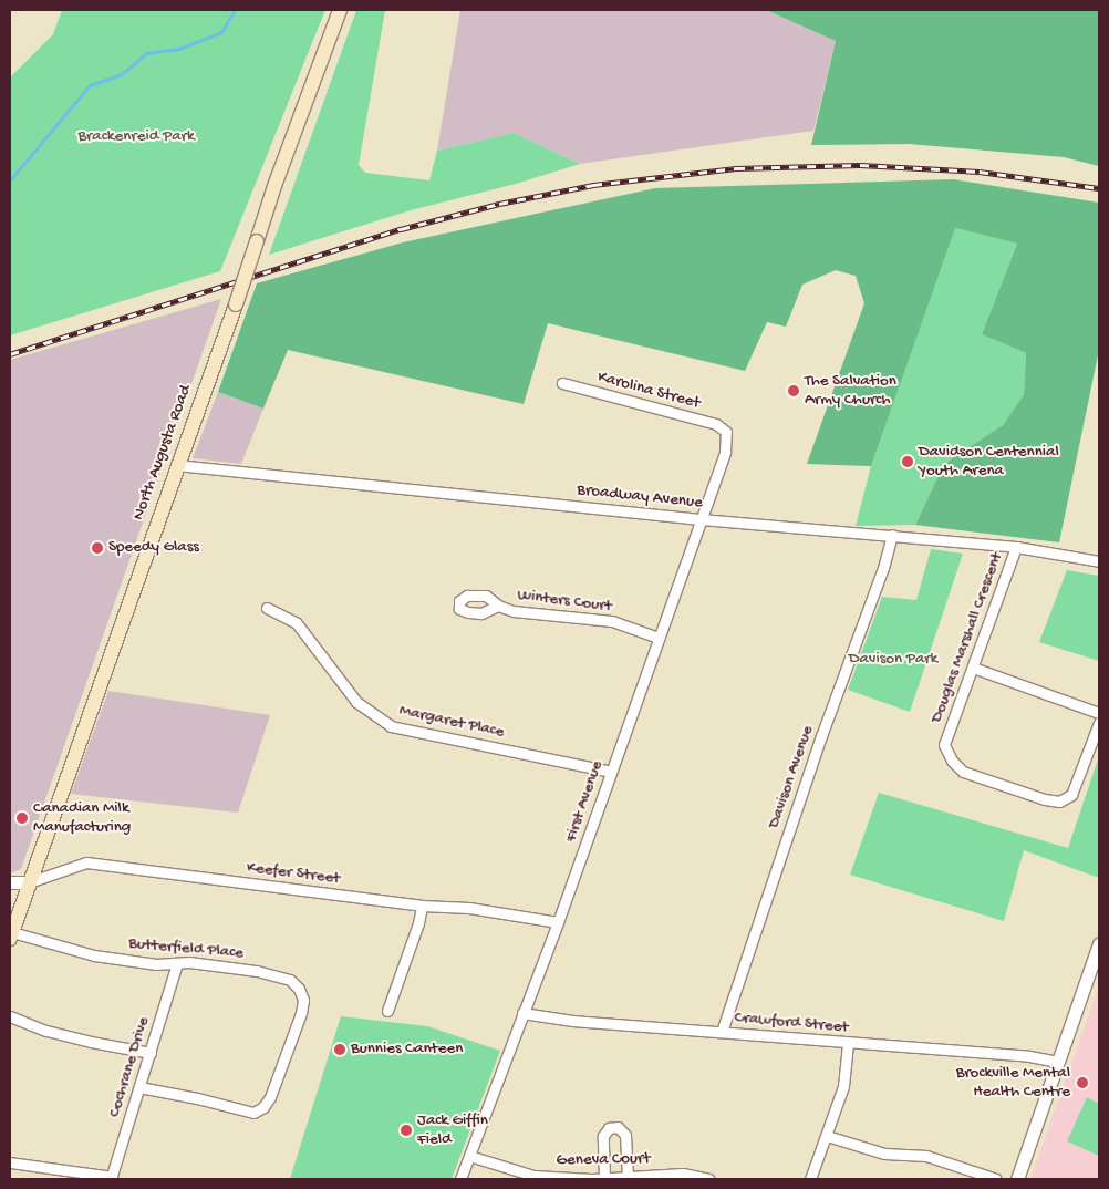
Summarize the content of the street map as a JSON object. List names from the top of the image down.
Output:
{
  "streets": {
    "main road": ["North Augusta Road"],
    "street": [
      "Karolina Street",
      "Broadway Avenue",
      "Winters Court",
      "Douglas Marshall Crescent",
      "Margaret Place",
      "Davison Avenue",
      "First Avenue",
      "Keefer Street",
      "Butterfield Place",
      "Crawford Street",
      "Cochrane Drive",
      "Geneva Court"
    ]
  },
  "crossings": [
    ["Karolina Street", "First Avenue"],
    ["North Augusta Road", "Broadway Avenue"],
    ["North Augusta Road", "Keefer Street"],
    ["North Augusta Road", "Butterfield Place"],
    ["Broadway Avenue", "Douglas Marshall Crescent"],
    ["Broadway Avenue", "Davison Avenue"],
    ["Broadway Avenue", "First Avenue"],
    ["Winters Court", "First Avenue"],
    ["Margaret Place", "First Avenue"],
    ["Davison Avenue", "Crawford Street"],
    ["First Avenue", "Keefer Street"],
    ["First Avenue", "Crawford Street"],
    ["First Avenue", "Geneva Court"],
    ["Butterfield Place", "Cochrane Drive"]
  ],
  "parks": ["Brackenreid Park", "Davison Park"],
  "places": [
    "The Salvation Army Church",
    "Davidson Centennial Youth Arena",
    "Speedy Glass",
    "Canadian Milk Manufacturing",
    "Bunnies Canteen",
    "Brockville Mental Health Centre",
    "Jack Giffin Field"
  ]
}
